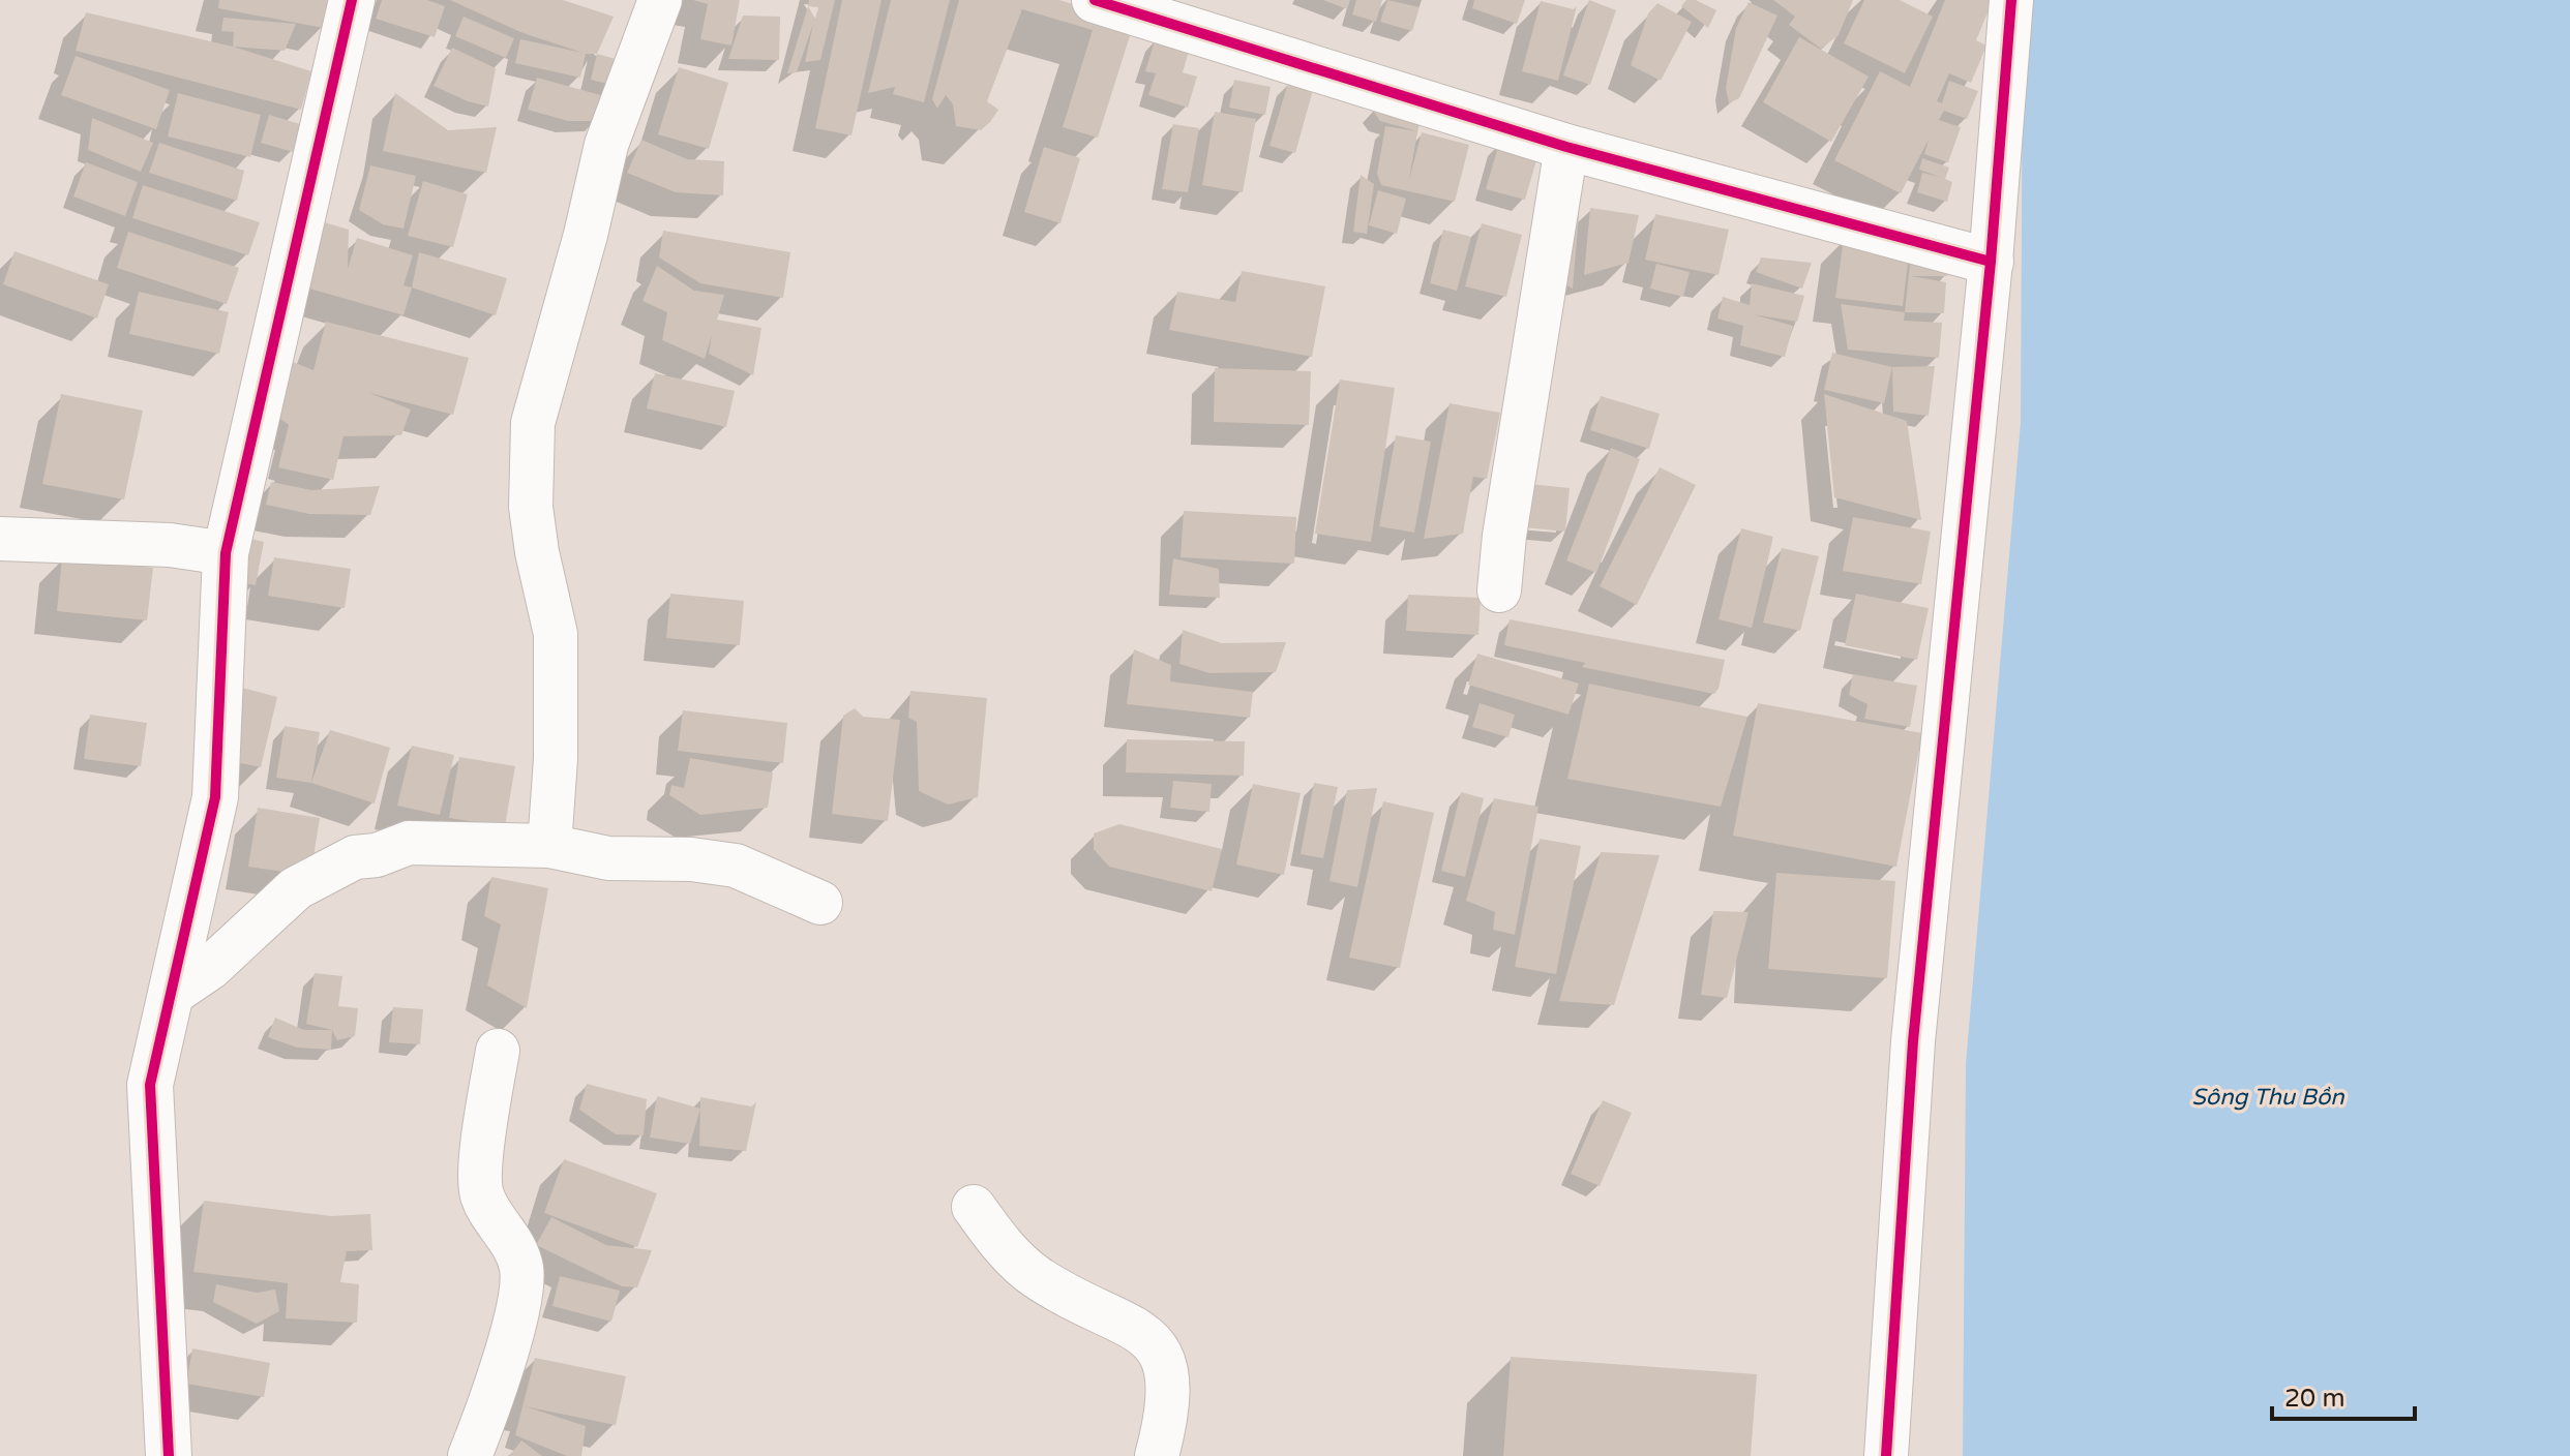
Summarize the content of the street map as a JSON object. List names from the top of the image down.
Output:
{
  "water": ["Sông Thu Bồn"],
  "scale_bar": "20 m"
}
